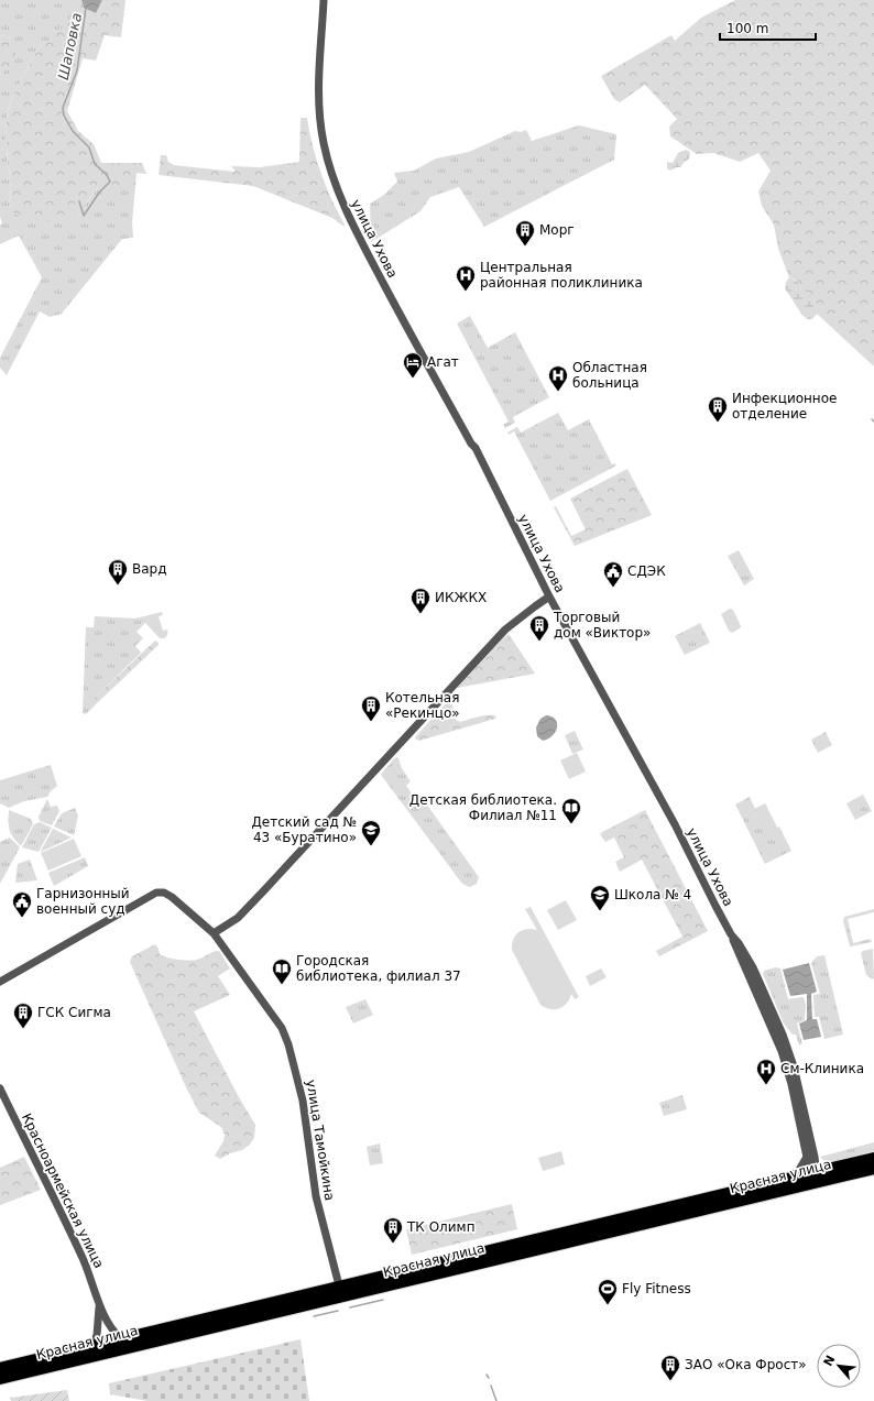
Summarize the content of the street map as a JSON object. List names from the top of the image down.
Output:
{
  "streets": {
    "highway": ["Красная улица"],
    "street": ["улица Ухова", "улица Тамойкина", "Красноармейская улица"]
  },
  "crossings": [
    ["улица Ухова", "Красная улица"],
    ["улица Тамойкина", "Красная улица"]
  ],
  "water": ["Шаповка"],
  "places": {
    "building": [
      "Морг",
      "Инфекционное отделение",
      "Вард",
      "ИКЖКХ",
      "Торговый дом «Виктор»",
      "Котельная «Рекинцо»",
      "ГСК Сигма",
      "ТК Олимп",
      "ЗАО «Ока Фрост»"
    ],
    "hospital": ["Центральная районная поликлиника", "Областная больница", "См-Клиника"],
    "hotel": ["Агат"],
    "public building": ["СДЭК", "Гарнизонный военный суд"],
    "library": ["Детская библиотека. Филиал №11", "Городская библиотека, филиал 37"],
    "school or university": ["Детский сад № 43 «Буратино»", "Школа № 4"],
    "sports": ["Fly Fitness"]
  },
  "scale_bar": "100 m",
  "north": "top left"
}
